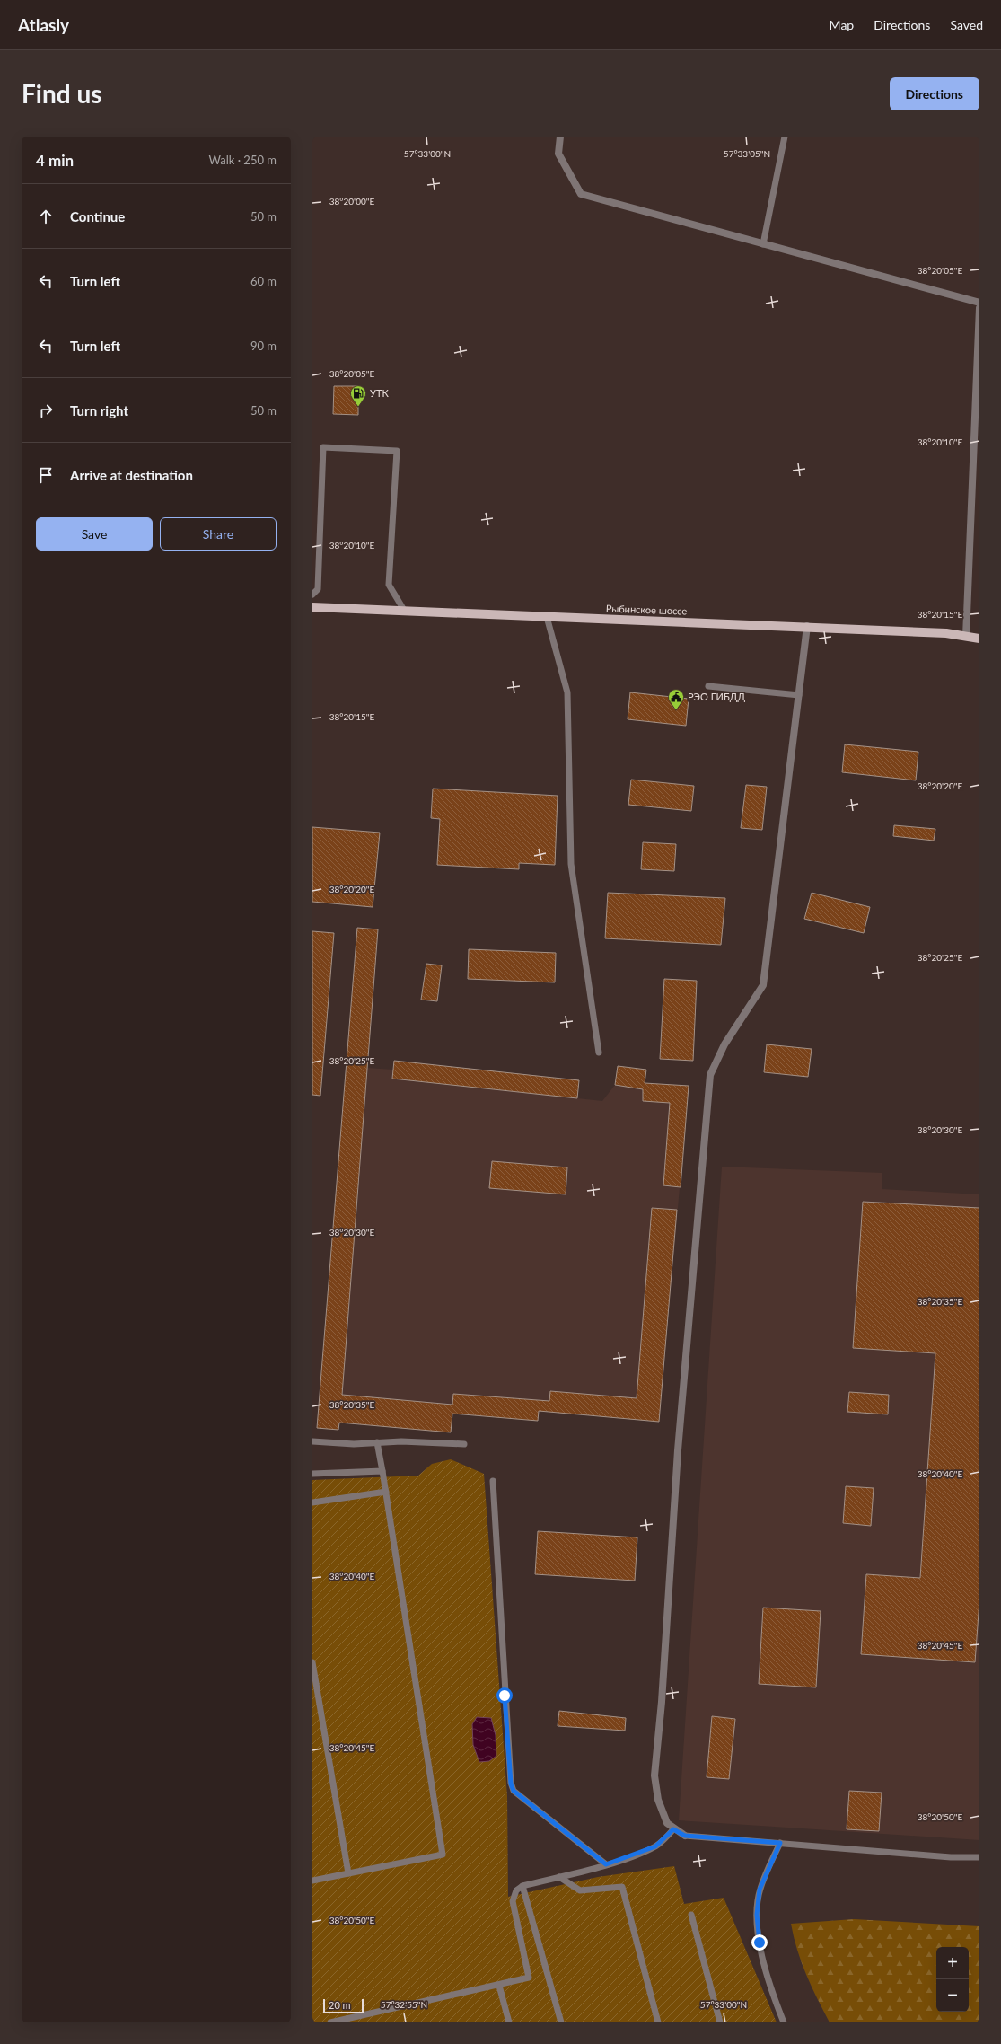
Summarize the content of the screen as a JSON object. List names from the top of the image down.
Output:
{
  "streets": {
    "main road": ["Рыбинское шоссе"]
  },
  "places": {
    "fuel station": ["УТК"],
    "public building": ["РЭО ГИБДД"]
  },
  "scale_bar": "20 m",
  "page": {
    "header": "Atlasly",
    "nav": ["Map", "Directions", "Saved"],
    "buttons": [
      "Directions",
      ["Save", "Share"]
    ],
    "title": "Find us",
    "heading": ["4 min", "Walk · 250 m"],
    "list": [
      ["Continue", "50 m"],
      ["Turn left", "60 m"],
      ["Turn left", "90 m"],
      ["Turn right", "50 m"],
      "Arrive at destination"
    ],
    "map_buttons": ["+", "−"],
    "scale": "20 m"
  },
  "coordinates": [
    "57°33'00\"N",
    "57°33'05\"N",
    "38°20'00\"E",
    "38°20'05\"E",
    "38°20'10\"E",
    "38°20'15\"E",
    "38°20'20\"E",
    "38°20'25\"E",
    "38°20'30\"E",
    "38°20'35\"E",
    "38°20'40\"E",
    "38°20'45\"E",
    "38°20'50\"E",
    "57°32'55\"N"
  ]
}
